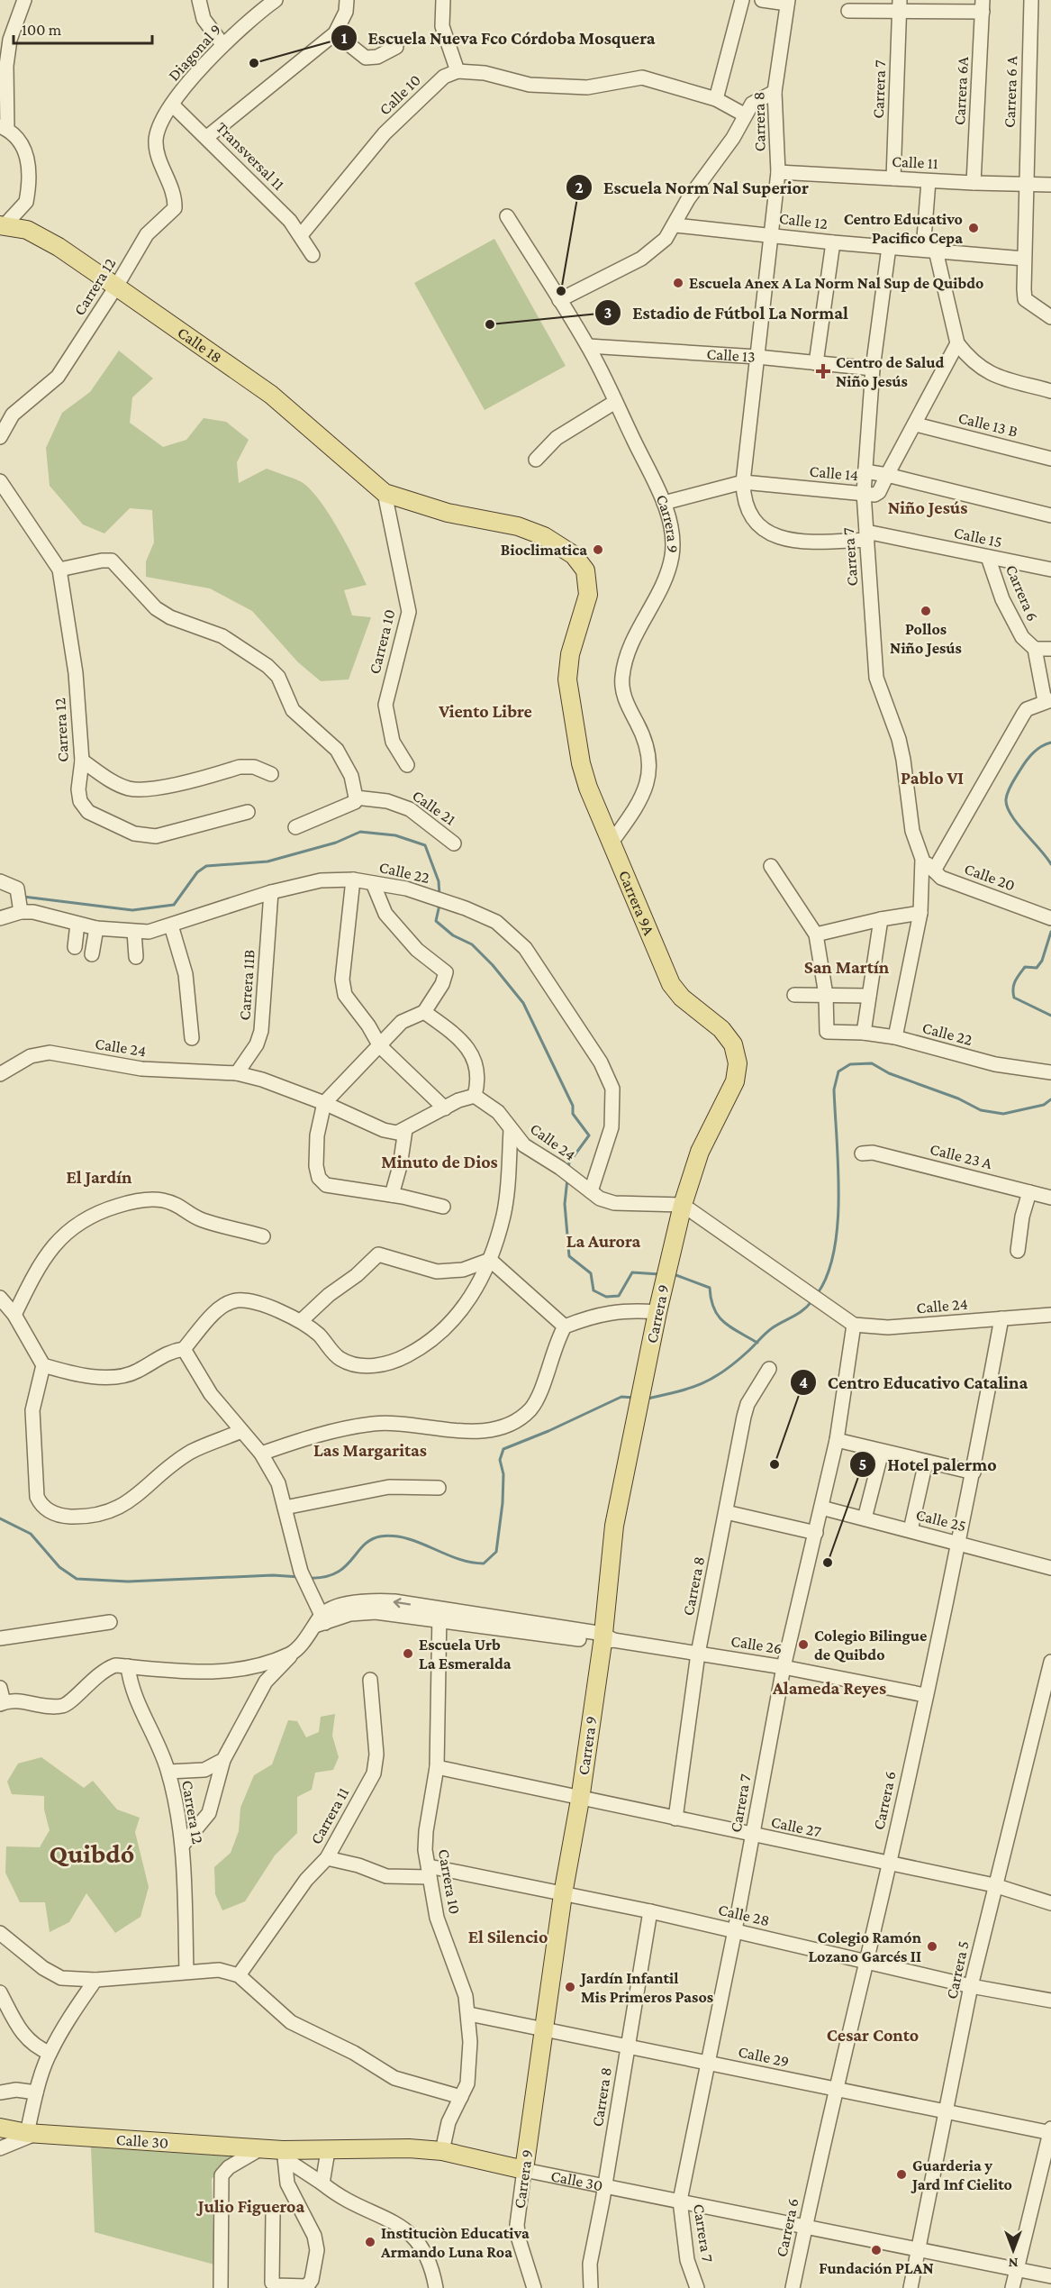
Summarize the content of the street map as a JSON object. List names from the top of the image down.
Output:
{
  "streets": {
    "main road": [
      "Calle 18",
      "Carrera 9",
      "Carrera 9A",
      "Calle 30"
    ],
    "street": [
      "Diagonal 9",
      "Carrera 7",
      "Carrera 6A",
      "Carrera 6 A",
      "Calle 10",
      "Carrera 8",
      "Transversal 11",
      "Calle 11",
      "Calle 12",
      "Carrera 12",
      "Calle 13",
      "Calle 13 B",
      "Calle 14",
      "Calle 15",
      "Carrera 6",
      "Carrera 10",
      "Calle 21",
      "Calle 22",
      "Calle 20",
      "Carrera 11B",
      "Calle 24",
      "Calle 23 A",
      "Calle 25",
      "Calle 26",
      "Carrera 11",
      "Calle 27",
      "Calle 28",
      "Carrera 5",
      "Calle 29"
    ]
  },
  "crossings": [
    ["Diagonal 9", "Transversal 11"],
    ["Diagonal 9", "Carrera 12"],
    ["Carrera 7", "Calle 11"],
    ["Carrera 7", "Calle 12"],
    ["Carrera 7", "Calle 13"],
    ["Carrera 7", "Calle 14"],
    ["Carrera 7", "Calle 15"],
    ["Carrera 7", "Calle 20"],
    ["Carrera 7", "Calle 24"],
    ["Carrera 7", "Calle 25"],
    ["Carrera 7", "Calle 26"],
    ["Carrera 7", "Calle 27"],
    ["Carrera 7", "Calle 28"],
    ["Carrera 7", "Calle 29"],
    ["Carrera 7", "Calle 30"],
    ["Carrera 6A", "Calle 11"],
    ["Carrera 6 A", "Calle 11"],
    ["Calle 10", "Transversal 11"],
    ["Carrera 8", "Calle 11"],
    ["Carrera 8", "Calle 12"],
    ["Carrera 8", "Calle 13"],
    ["Carrera 8", "Calle 14"],
    ["Carrera 8", "Calle 15"],
    ["Carrera 8", "Calle 26"],
    ["Carrera 8", "Calle 27"],
    ["Carrera 8", "Calle 28"],
    ["Carrera 8", "Calle 29"],
    ["Carrera 8", "Calle 30"],
    ["Carrera 12", "Calle 18"],
    ["Calle 18", "Carrera 10"],
    ["Calle 18", "Carrera 9A"],
    ["Calle 13", "Carrera 9"],
    ["Calle 14", "Carrera 9"],
    ["Carrera 9", "Carrera 9A"],
    ["Carrera 9", "Calle 24"],
    ["Carrera 9", "Calle 26"],
    ["Carrera 9", "Calle 27"],
    ["Carrera 9", "Calle 28"],
    ["Carrera 9", "Calle 29"],
    ["Carrera 9", "Calle 30"],
    ["Calle 15", "Carrera 6"],
    ["Carrera 6", "Calle 24"],
    ["Carrera 6", "Calle 25"],
    ["Carrera 6", "Calle 26"],
    ["Carrera 6", "Calle 27"],
    ["Carrera 6", "Calle 28"],
    ["Carrera 6", "Calle 29"],
    ["Carrera 6", "Calle 30"],
    ["Carrera 10", "Carrera 9A"],
    ["Carrera 10", "Calle 26"],
    ["Carrera 10", "Calle 27"],
    ["Carrera 10", "Calle 28"],
    ["Carrera 10", "Calle 29"],
    ["Carrera 10", "Calle 30"],
    ["Calle 22", "Carrera 11B"],
    ["Calle 22", "Calle 24"],
    ["Carrera 9A", "Calle 24"],
    ["Carrera 11B", "Calle 24"],
    ["Carrera 11", "Calle 28"],
    ["Calle 27", "Carrera 5"],
    ["Calle 28", "Carrera 5"],
    ["Carrera 5", "Calle 29"],
    ["Carrera 5", "Calle 30"]
  ],
  "districts": [
    "Niño Jesús",
    "Viento Libre",
    "Pablo VI",
    "San Martín",
    "Minuto de Dios",
    "El Jardín",
    "La Aurora",
    "Las Margaritas",
    "Alameda Reyes",
    "Quibdó",
    "El Silencio",
    "Cesar Conto",
    "Julio Figueroa"
  ],
  "places": {
    "other": [
      "Escuela Nueva Fco Córdoba Mosquera",
      "Centro Educativo Pacifico Cepa",
      "Escuela Anex A La Norm Nal Sup de Quibdo",
      "Escuela Norm Nal Superior",
      "Estadio de Fútbol La Normal",
      "Bioclimatica",
      "Pollos Niño Jesús",
      "Centro Educativo Catalina",
      "Hotel palermo",
      "Colegio Bilingue de Quibdo",
      "Escuela Urb La Esmeralda",
      "Colegio Ramón Lozano Garcés II",
      "Jardín Infantil Mis Primeros Pasos",
      "Guarderia y Jard Inf Cielito",
      "Instituciòn Educativa Armando Luna Roa",
      "Fundación PLAN"
    ],
    "health": ["Centro de Salud Niño Jesús"]
  },
  "scale_bar": "100 m",
  "north": "bottom"
}
